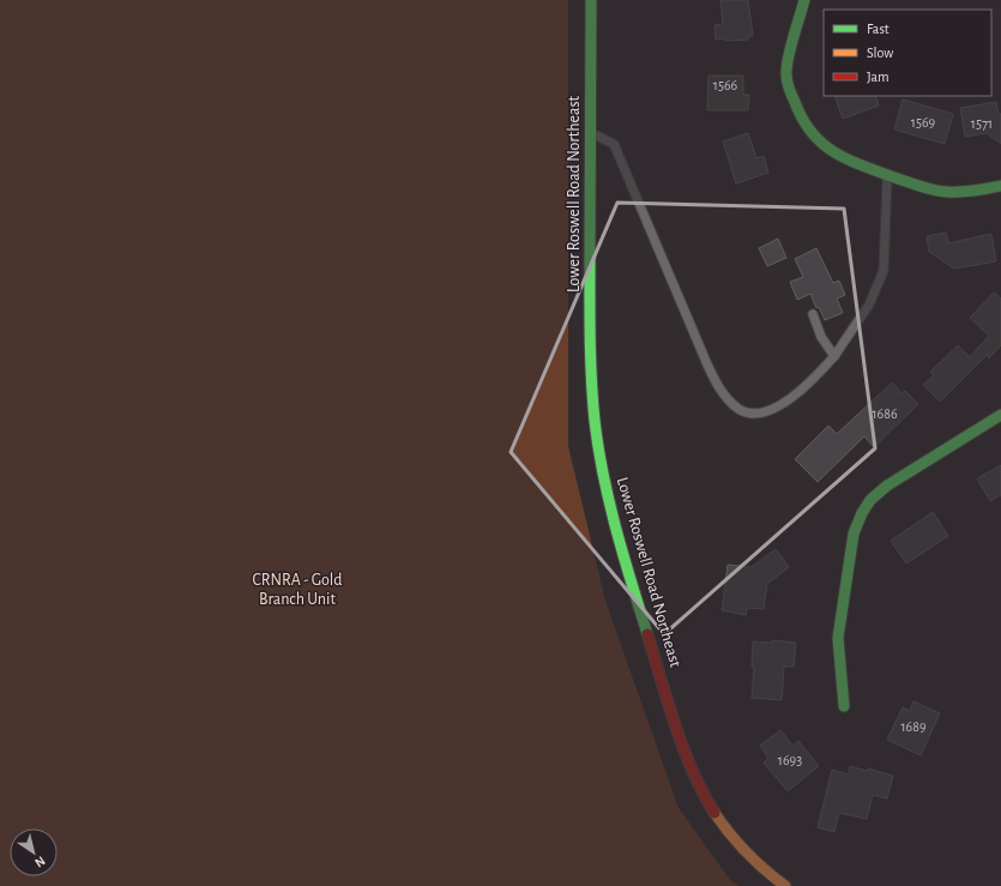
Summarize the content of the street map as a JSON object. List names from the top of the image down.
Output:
{
  "streets": {
    "street": ["Lower Roswell Road Northeast"]
  },
  "parks": ["CRNRA - Gold Branch Unit"],
  "house_numbers": [
    "1566",
    "1569",
    "1571",
    "1686",
    "1689",
    "1693"
  ],
  "legend": ["Fast", "Slow", "Jam"],
  "north": "bottom right"
}
